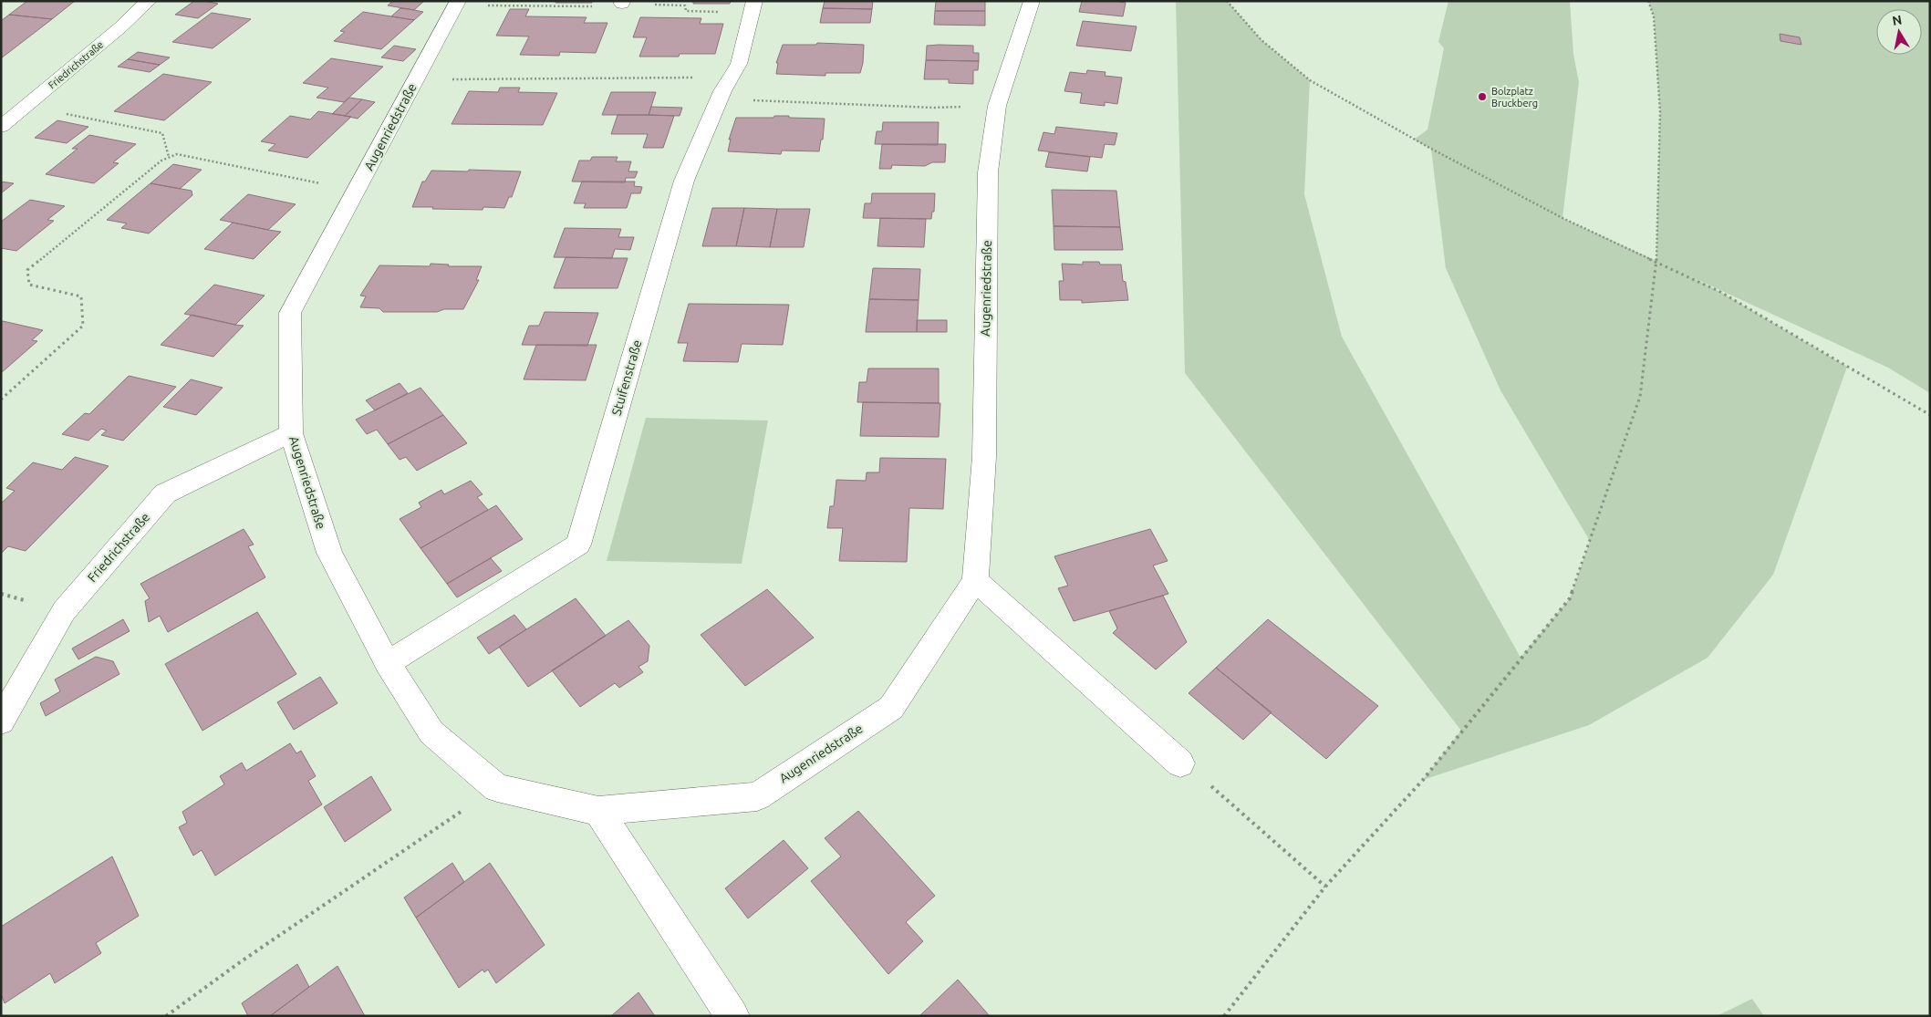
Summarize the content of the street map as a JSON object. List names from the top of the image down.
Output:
{
  "streets": {
    "street": ["Friedrichstraße", "Augenriedstraße", "Stuifenstraße"]
  },
  "crossings": [
    ["Friedrichstraße", "Augenriedstraße"],
    ["Augenriedstraße", "Stuifenstraße"]
  ],
  "places": ["Bolzplatz Bruckberg"],
  "north": "top"
}
